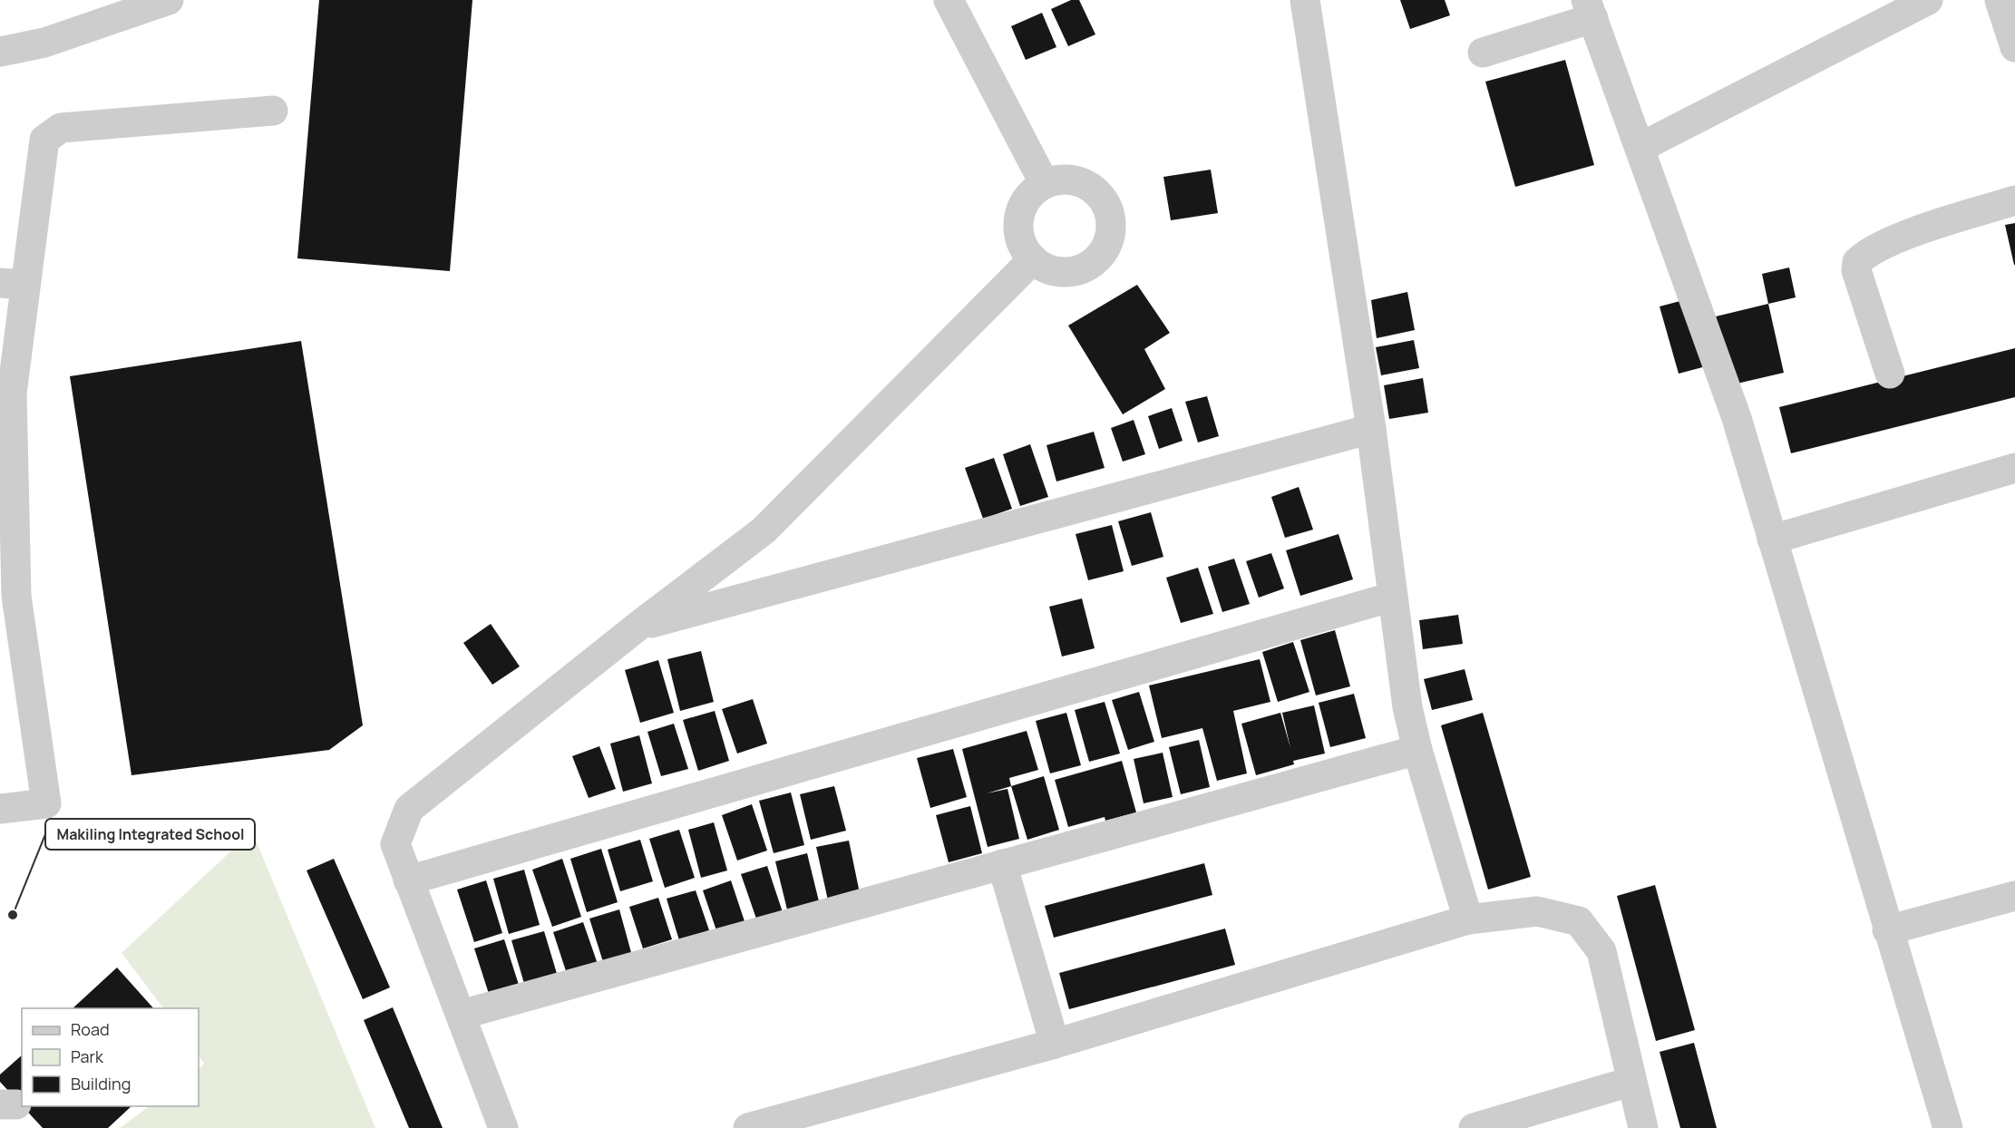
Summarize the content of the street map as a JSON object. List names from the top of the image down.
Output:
{
  "places": ["Makiling Integrated School"],
  "legend": ["Road", "Park", "Building"]
}
